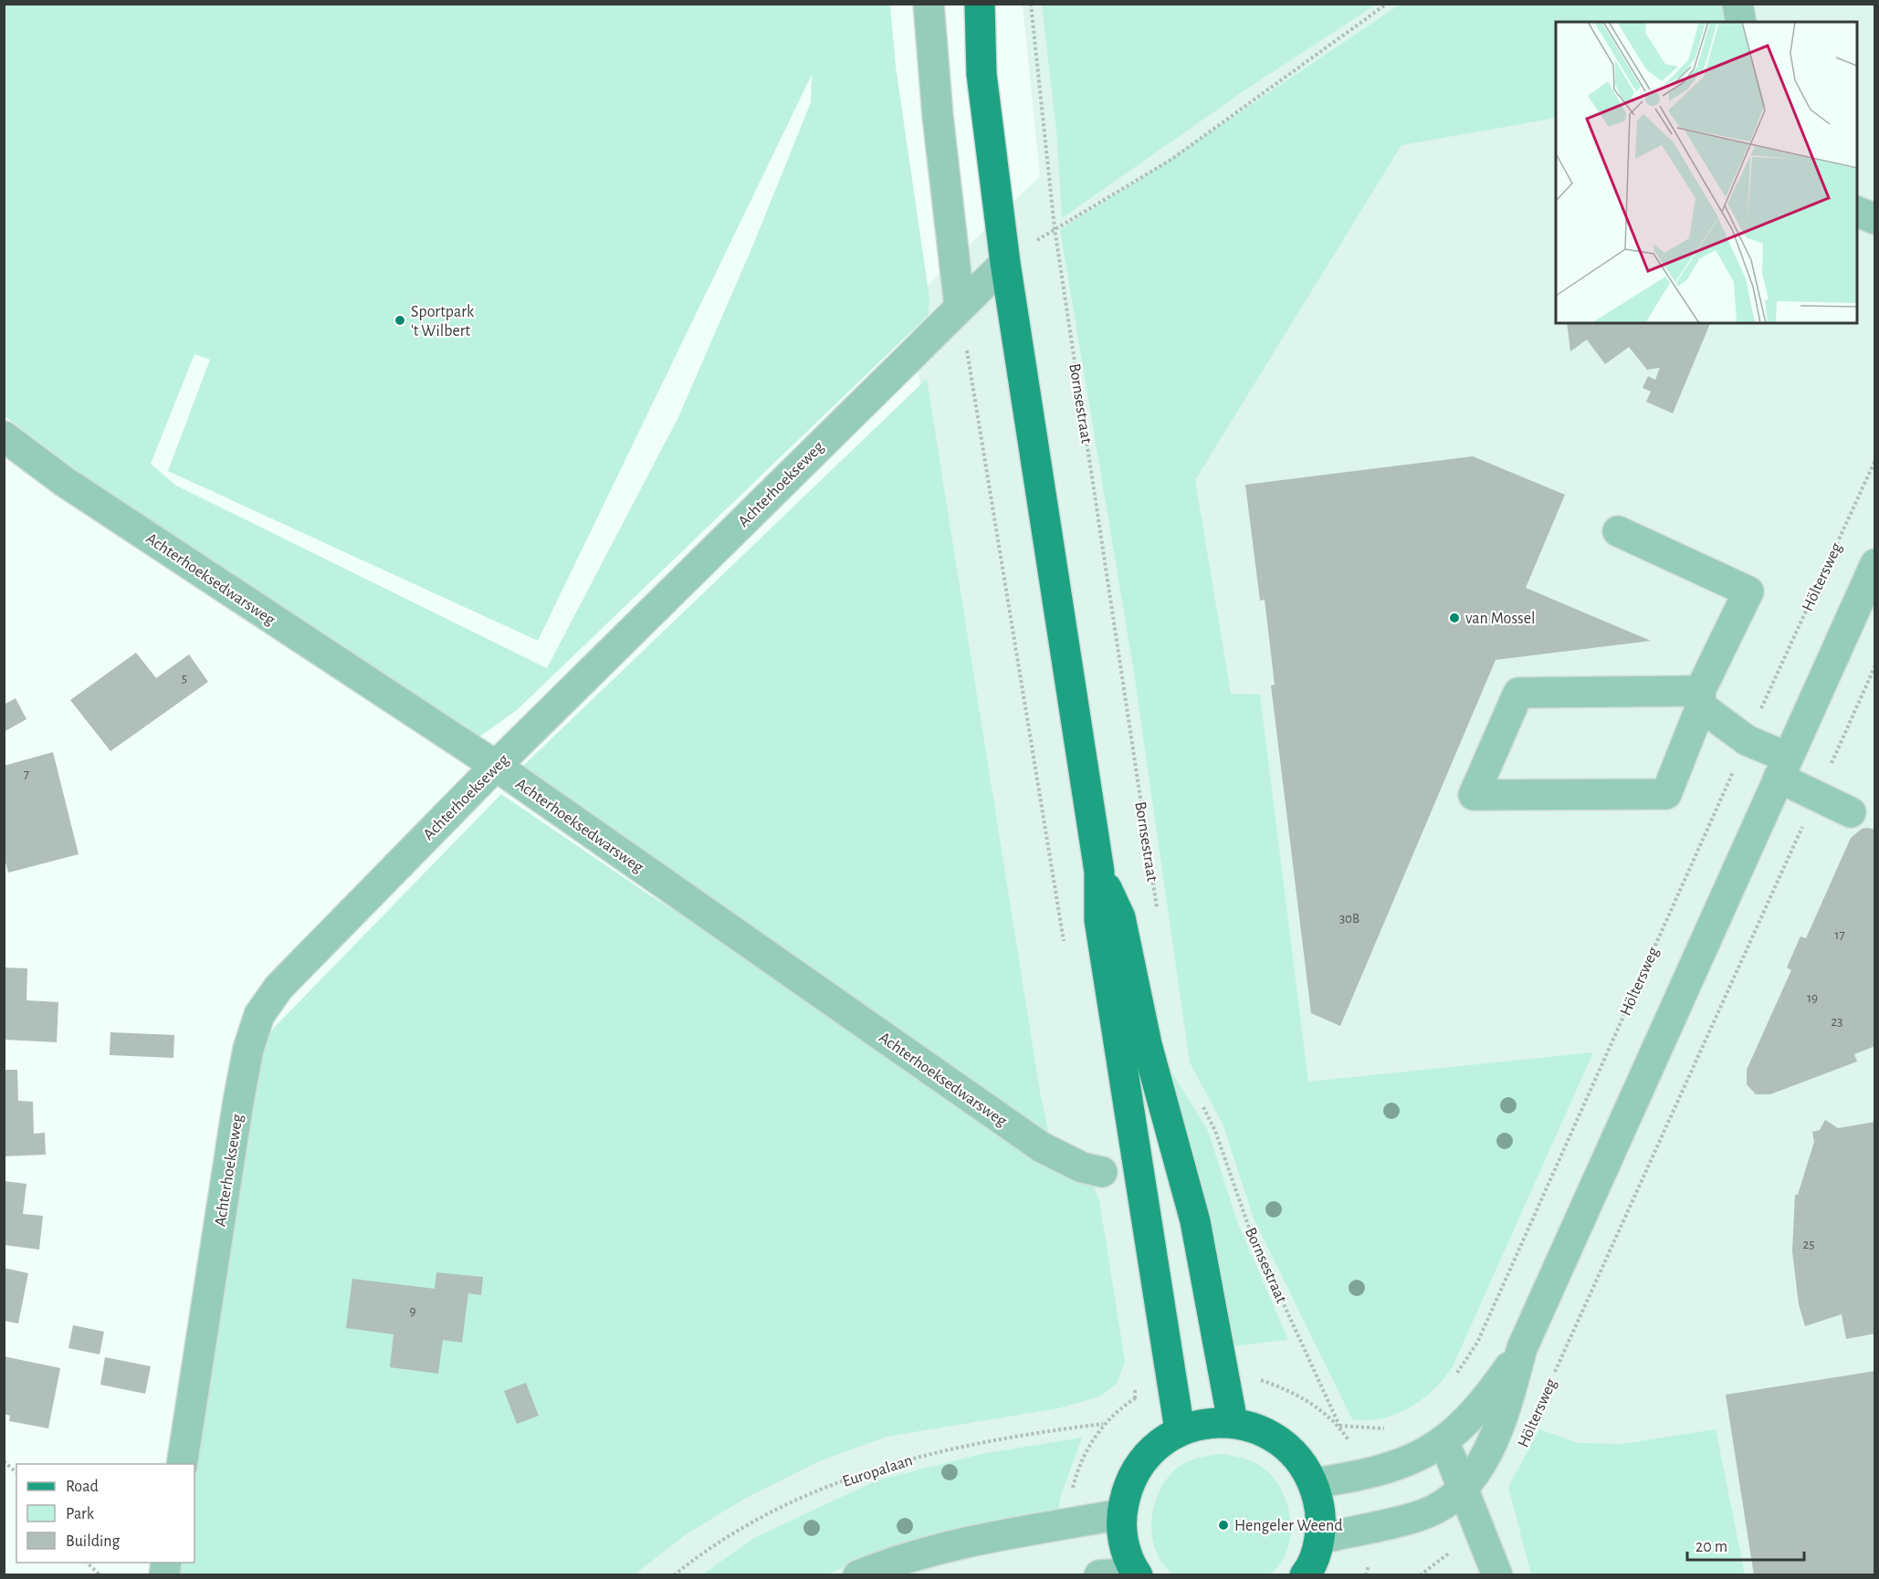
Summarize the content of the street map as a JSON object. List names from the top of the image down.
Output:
{
  "streets": {
    "street": ["Achterhoekseweg", "Höltersweg", "Achterhoeksedwarsweg"],
    "path": ["Bornsestraat", "Europalaan"]
  },
  "crossings": [
    ["Achterhoekseweg", "Achterhoeksedwarsweg"]
  ],
  "places": ["Sportpark 't Wilbert", "van Mossel", "Hengeler Weend"],
  "house_numbers": [
    "5",
    "7",
    "30B",
    "17",
    "19",
    "23",
    "25",
    "9"
  ],
  "legend": ["Road", "Park", "Building"],
  "scale_bar": "20 m"
}
